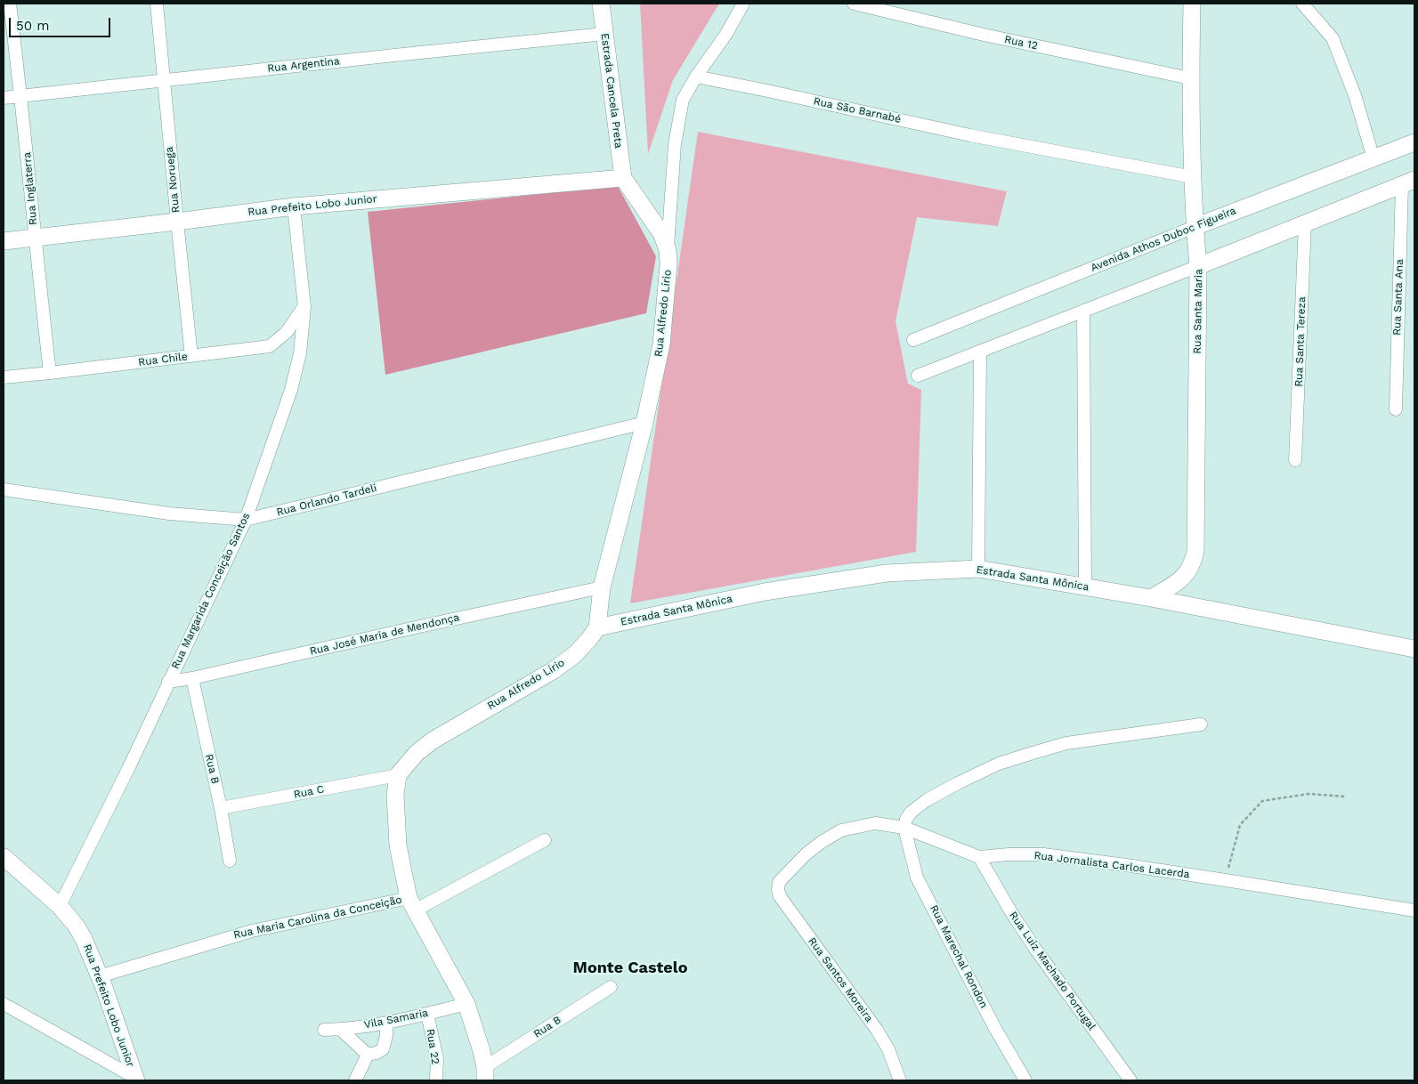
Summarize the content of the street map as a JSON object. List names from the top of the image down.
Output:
{
  "streets": {
    "main road": [
      "Estrada Cancela Preta",
      "Rua Prefeito Lobo Junior",
      "Avenida Athos Duboc Figueira",
      "Rua Santa Maria",
      "Rua Alfredo Lírio",
      "Estrada Santa Mônica"
    ],
    "street": [
      "Rua 12",
      "Rua Argentina",
      "Rua São Barnabé",
      "Rua Noruega",
      "Rua Inglaterra",
      "Rua Santa Ana",
      "Rua Santa Tereza",
      "Rua Chile",
      "Rua Orlando Tardeli",
      "Rua Margarida Conceição Santos",
      "Rua José Maria de Mendonça",
      "Rua B",
      "Rua C",
      "Rua Jornalista Carlos Lacerda",
      "Rua Maria Carolina da Conceição",
      "Rua Marechal Rondon",
      "Rua Luiz Machado Portugal",
      "Rua Santos Moreira",
      "Vila Samaria",
      "Rua 22"
    ]
  },
  "crossings": [
    ["Rua 12", "Rua Santa Maria"],
    ["Rua Argentina", "Estrada Cancela Preta"],
    ["Rua Argentina", "Rua Noruega"],
    ["Rua Argentina", "Rua Inglaterra"],
    ["Estrada Cancela Preta", "Rua Prefeito Lobo Junior"],
    ["Estrada Cancela Preta", "Rua Alfredo Lírio"],
    ["Rua São Barnabé", "Rua Santa Maria"],
    ["Rua Noruega", "Rua Prefeito Lobo Junior"],
    ["Rua Noruega", "Rua Chile"],
    ["Rua Inglaterra", "Rua Prefeito Lobo Junior"],
    ["Rua Inglaterra", "Rua Chile"],
    ["Rua Prefeito Lobo Junior", "Rua Alfredo Lírio"],
    ["Rua Prefeito Lobo Junior", "Rua Margarida Conceição Santos"],
    ["Rua Prefeito Lobo Junior", "Rua Maria Carolina da Conceição"],
    ["Avenida Athos Duboc Figueira", "Rua Santa Maria"],
    ["Rua Santa Maria", "Estrada Santa Mônica"],
    ["Rua Alfredo Lírio", "Rua Orlando Tardeli"],
    ["Rua Alfredo Lírio", "Estrada Santa Mônica"],
    ["Rua Alfredo Lírio", "Rua José Maria de Mendonça"],
    ["Rua Alfredo Lírio", "Rua C"],
    ["Rua Chile", "Rua Margarida Conceição Santos"],
    ["Rua Orlando Tardeli", "Rua Margarida Conceição Santos"],
    ["Rua Margarida Conceição Santos", "Rua José Maria de Mendonça"],
    ["Rua José Maria de Mendonça", "Rua B"],
    ["Rua B", "Rua C"],
    ["Rua Jornalista Carlos Lacerda", "Rua Marechal Rondon"],
    ["Rua Jornalista Carlos Lacerda", "Rua Luiz Machado Portugal"],
    ["Rua Jornalista Carlos Lacerda", "Rua Santos Moreira"],
    ["Vila Samaria", "Rua 22"]
  ],
  "districts": ["Monte Castelo"],
  "scale_bar": "50 m"
}
